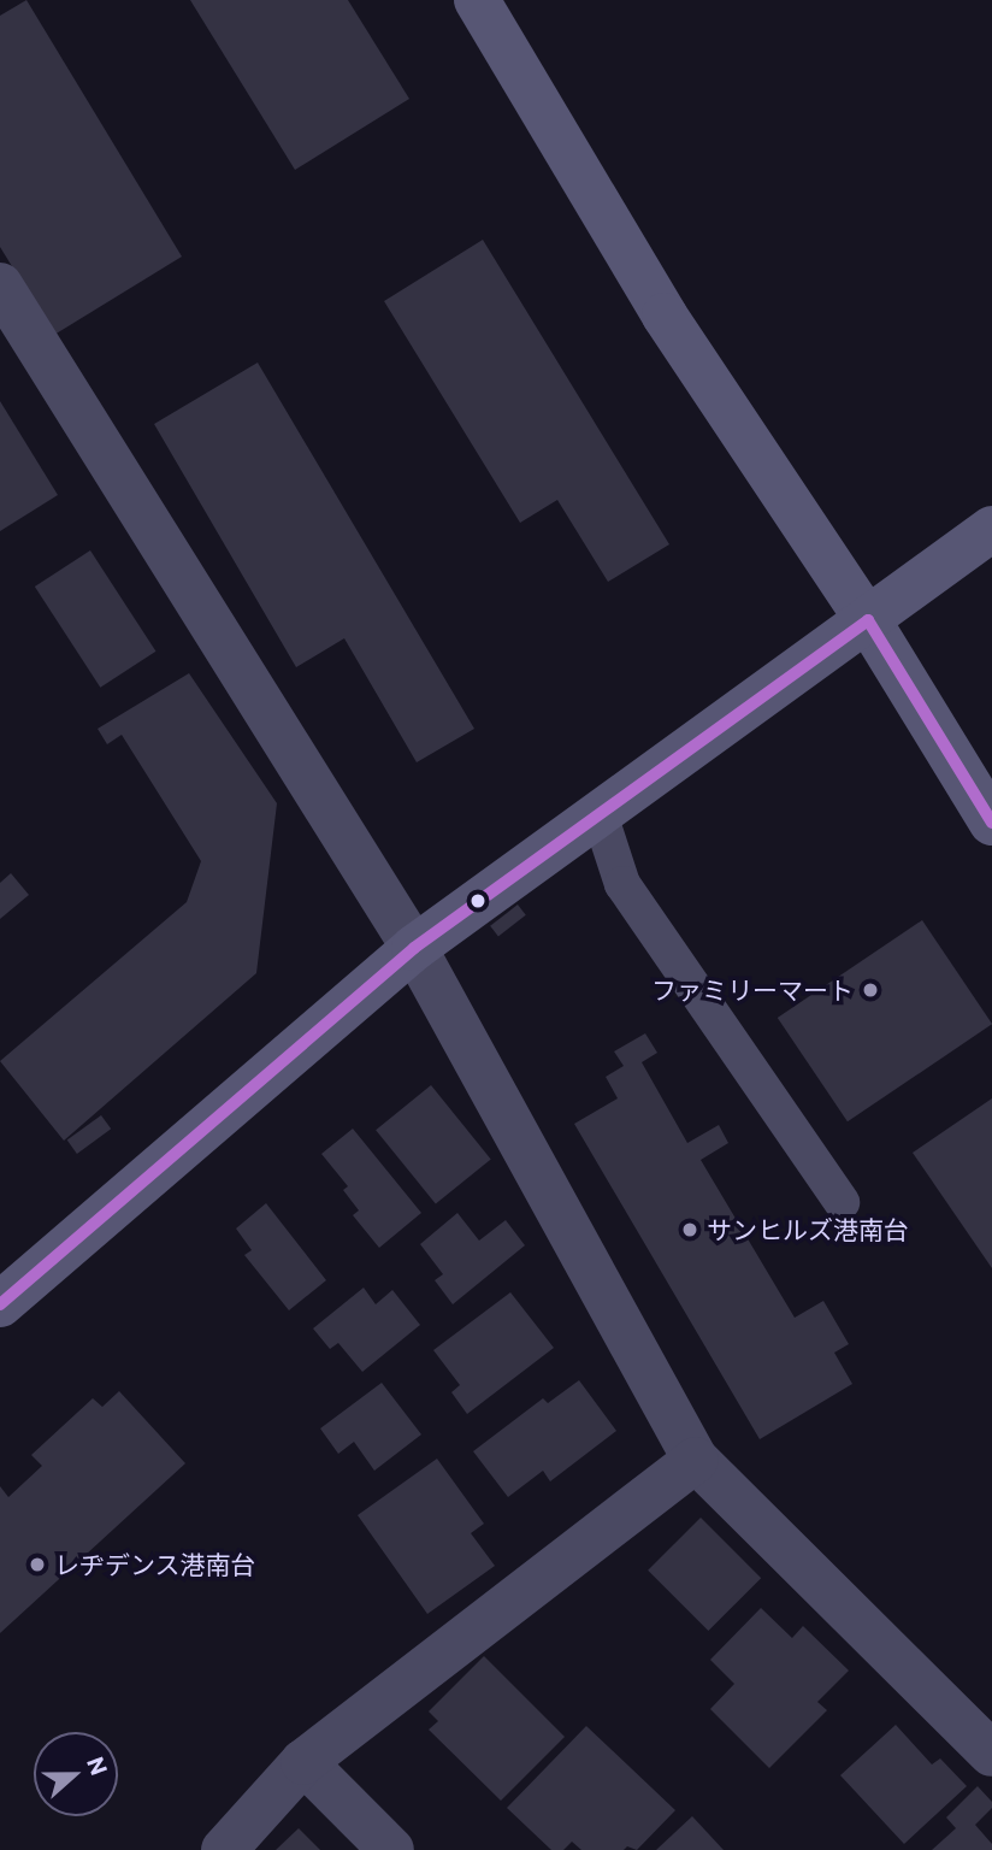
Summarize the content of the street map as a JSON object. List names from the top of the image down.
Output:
{
  "places": ["ファミリーマート", "サンヒルズ港南台", "レヂデンス港南台"],
  "north": "right"
}
